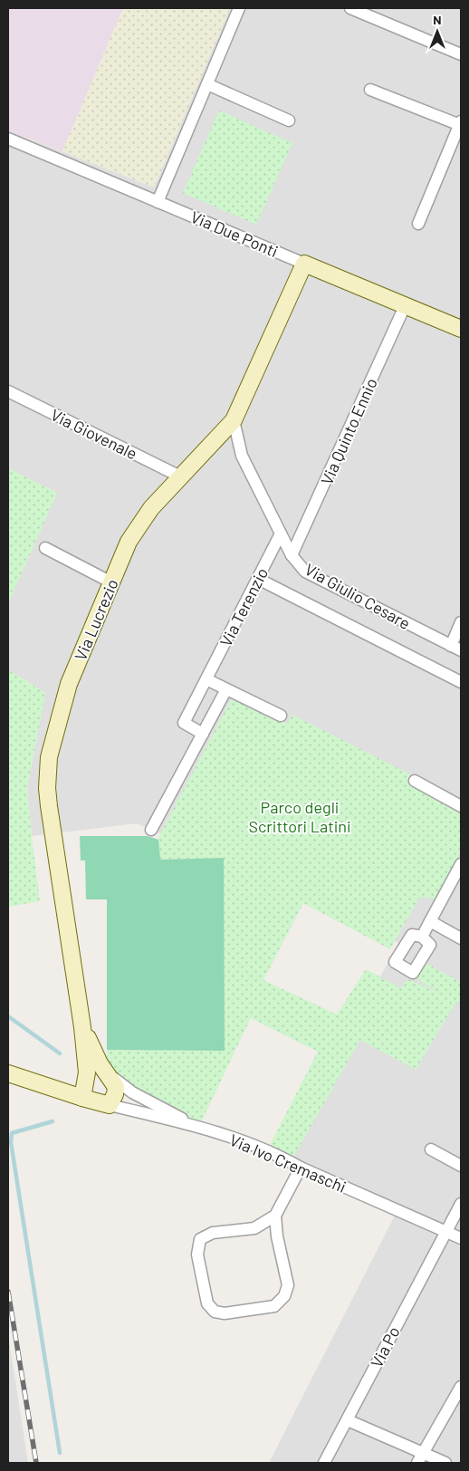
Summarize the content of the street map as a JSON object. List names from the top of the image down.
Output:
{
  "streets": {
    "street": [
      "Via Due Ponti",
      "Via Quinto Ennio",
      "Via Giovenale",
      "Via Giulio Cesare",
      "Via Terenzio",
      "Via Lucrezio",
      "Via Ivo Cremaschi",
      "Via Po"
    ]
  },
  "crossings": [
    ["Via Due Ponti", "Via Quinto Ennio"],
    ["Via Due Ponti", "Via Lucrezio"],
    ["Via Quinto Ennio", "Via Giulio Cesare"],
    ["Via Giovenale", "Via Lucrezio"],
    ["Via Giulio Cesare", "Via Terenzio"],
    ["Via Giulio Cesare", "Via Lucrezio"],
    ["Via Lucrezio", "Via Ivo Cremaschi"],
    ["Via Ivo Cremaschi", "Via Po"]
  ],
  "parks": ["Parco degli Scrittori Latini"],
  "north": "top"
}
